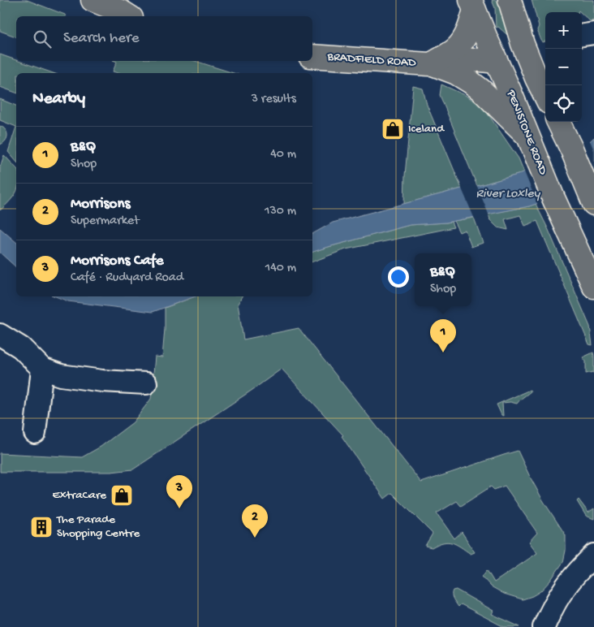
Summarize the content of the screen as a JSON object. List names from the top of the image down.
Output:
{
  "streets": {
    "main road": ["BRADFIELD ROAD", "PENISTONE ROAD"]
  },
  "water": ["River Loxley"],
  "places": {
    "shop": ["Iceland", "ExtraCare"],
    "building": ["The Parade Shopping Centre"]
  },
  "page": {
    "map_buttons": ["+", "−"],
    "search": "Search here",
    "heading": ["Nearby", "3 results"],
    "list": [
      {
        "mark": "1",
        "name": "B&Q",
        "note": "Shop",
        "value": "40 m"
      },
      {
        "mark": "2",
        "name": "Morrisons",
        "note": "Supermarket",
        "value": "130 m"
      },
      {
        "mark": "3",
        "name": "Morrisons Cafe",
        "note": "Café · Rudyard Road",
        "value": "140 m"
      }
    ],
    "popup": ["B&Q", "Shop"],
    "pins": ["1", "3", "2"]
  }
}
